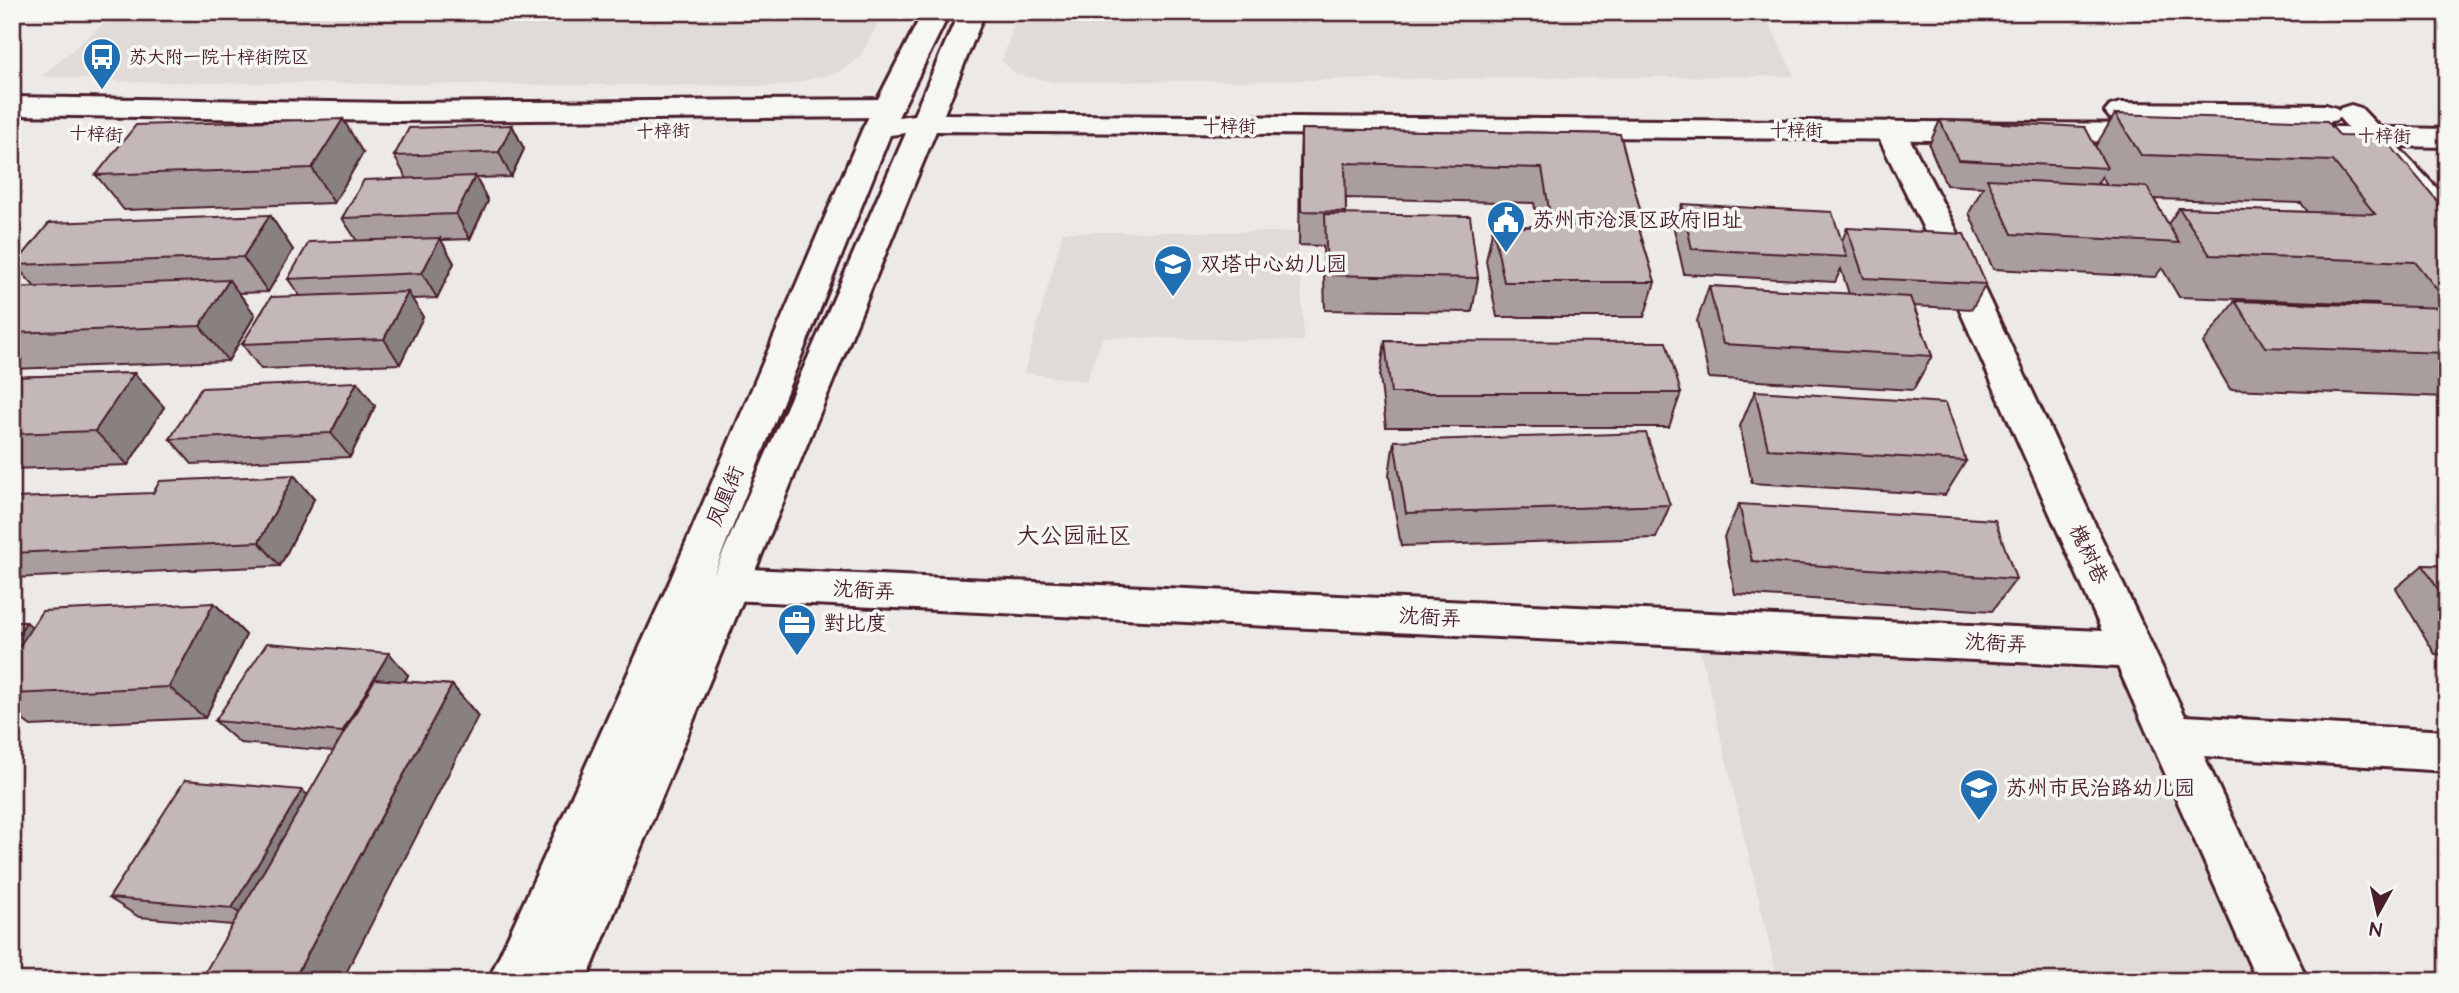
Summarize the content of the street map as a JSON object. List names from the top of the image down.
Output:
{
  "streets": {
    "main road": [
      "十梓街",
      "凤凰街",
      "槐树巷",
      "沈衙弄"
    ]
  },
  "crossings": [
    ["十梓街", "凤凰街"],
    ["十梓街", "槐树巷"],
    ["凤凰街", "沈衙弄"],
    ["槐树巷", "沈衙弄"]
  ],
  "districts": ["大公园社区"],
  "places": {
    "bus stop": ["苏大附一院十梓街院区"],
    "public building": ["苏州市沧浪区政府旧址"],
    "school or university": ["双塔中心幼儿园", "苏州市民治路幼儿园"],
    "office": ["對比度"]
  },
  "north": "bottom"
}
